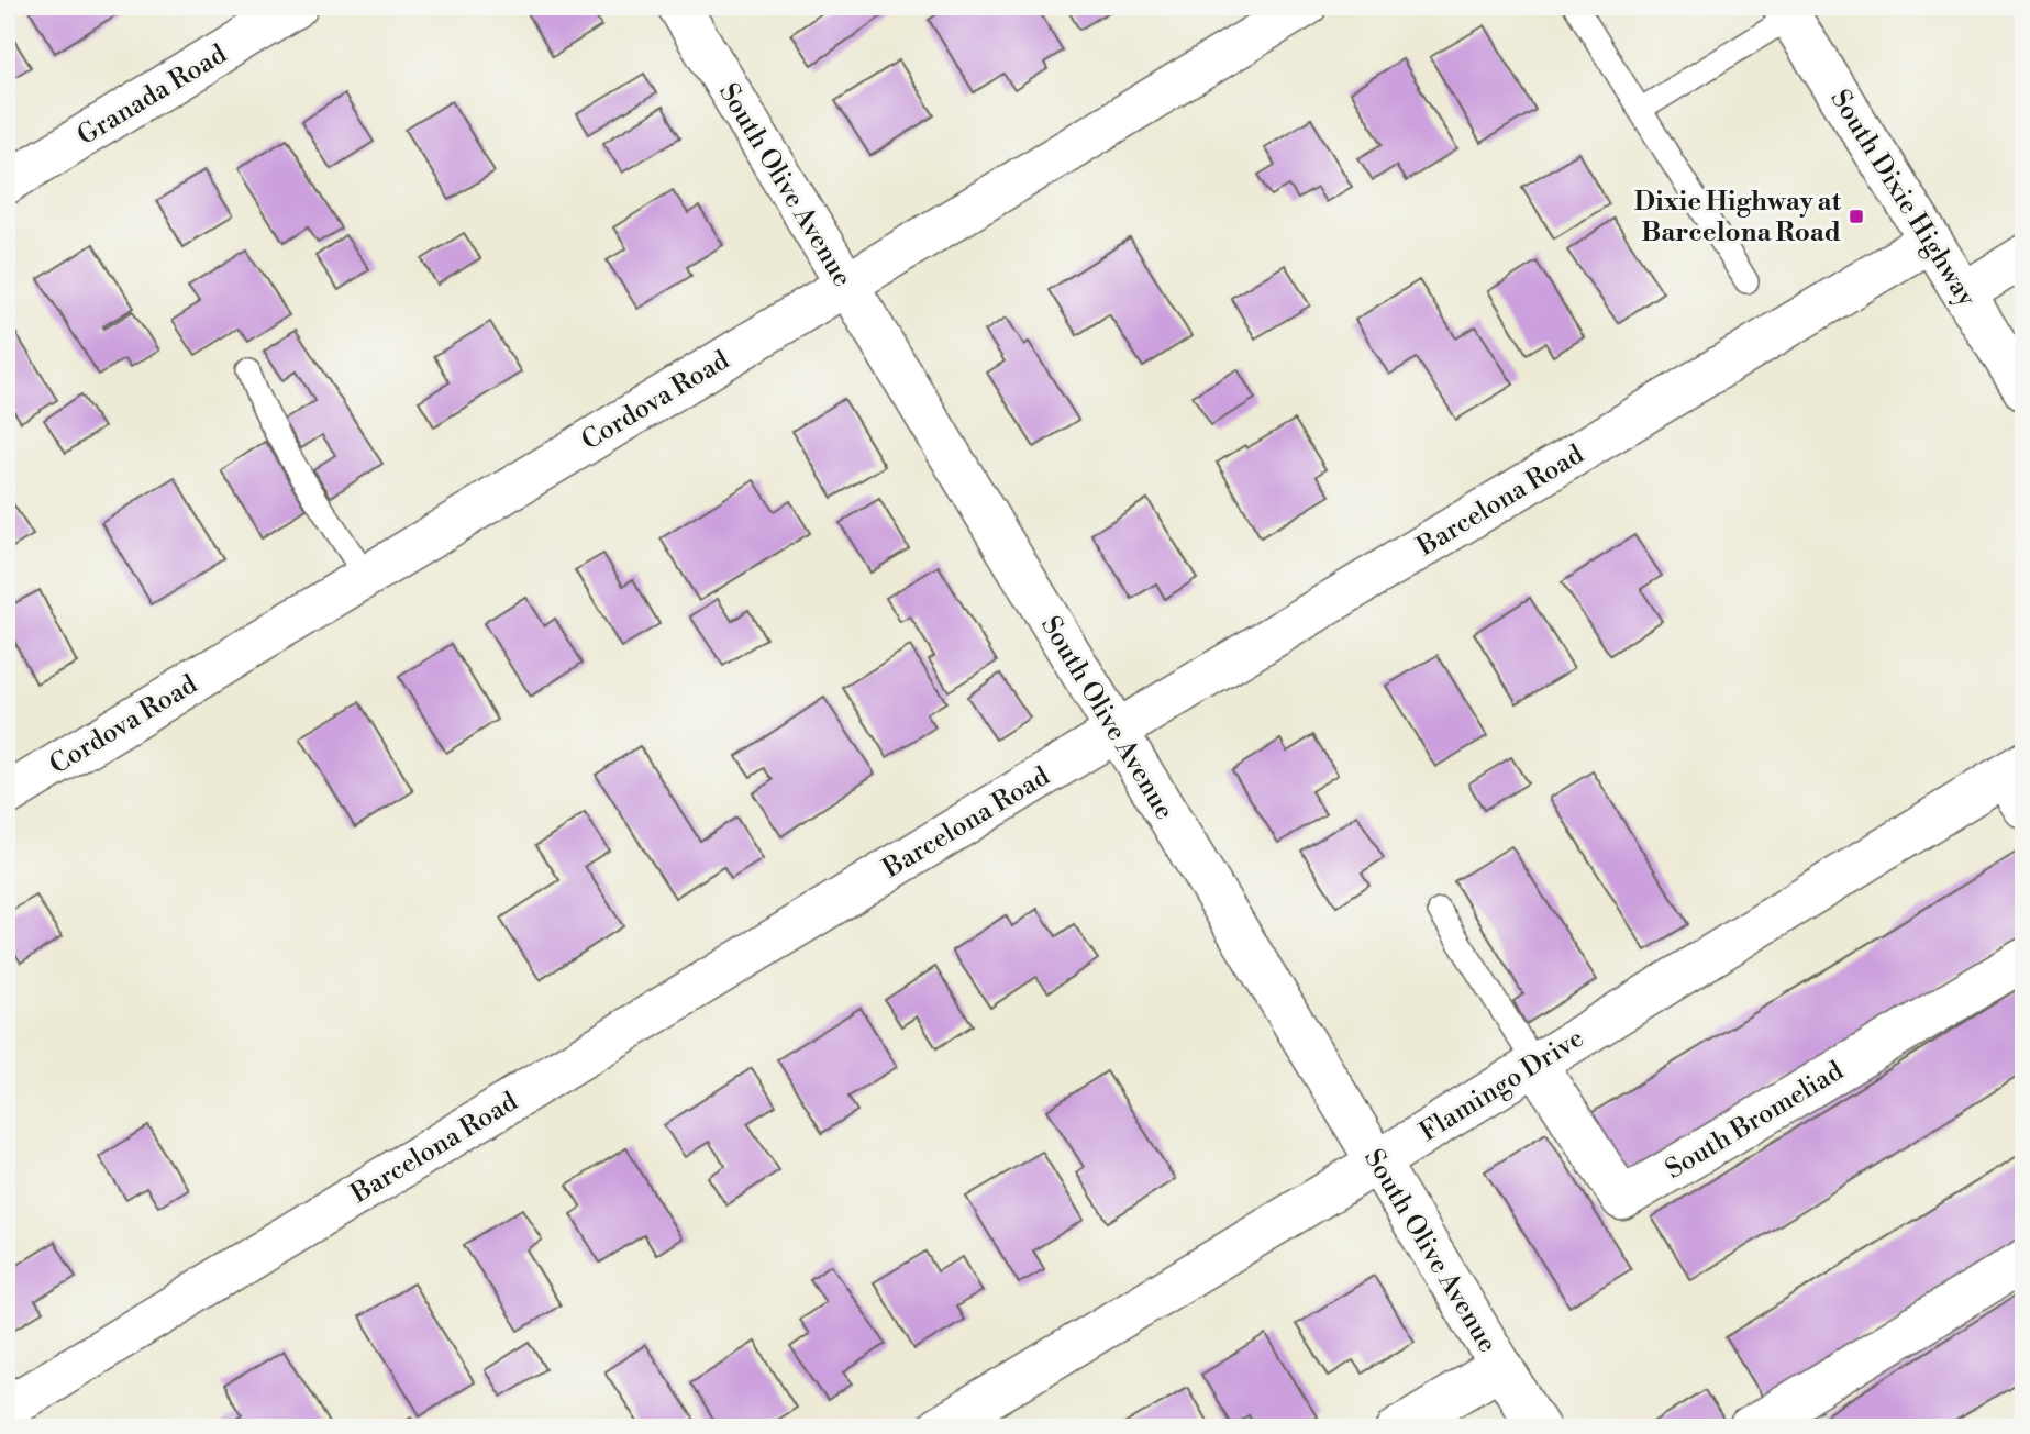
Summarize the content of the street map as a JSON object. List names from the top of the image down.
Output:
{
  "streets": {
    "street": [
      "Granada Road",
      "South Olive Avenue",
      "South Dixie Highway",
      "Cordova Road",
      "Barcelona Road",
      "Flamingo Drive",
      "South Bromeliad"
    ]
  },
  "crossings": [
    ["South Olive Avenue", "Cordova Road"],
    ["South Olive Avenue", "Barcelona Road"],
    ["South Olive Avenue", "Flamingo Drive"],
    ["South Dixie Highway", "Barcelona Road"],
    ["Flamingo Drive", "South Bromeliad"]
  ],
  "places": {
    "transit": ["Dixie Highway at Barcelona Road"]
  }
}
